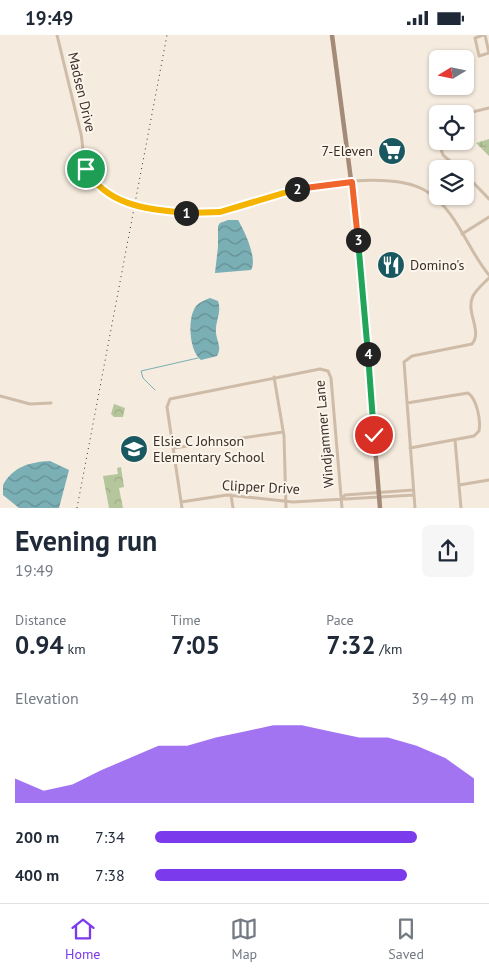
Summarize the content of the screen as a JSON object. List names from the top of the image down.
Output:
{
  "streets": {
    "street": ["Madsen Drive", "Windjammer Lane", "Clipper Drive"]
  },
  "crossings": [
    ["Windjammer Lane", "Clipper Drive"]
  ],
  "places": {
    "supermarket": ["7-Eleven"],
    "restaurant": ["Domino's"],
    "school or university": ["Elsie C Johnson Elementary School"]
  },
  "north": "left",
  "page": {
    "status": "19:49",
    "pins": [
      "2",
      "1",
      "3",
      "4"
    ],
    "heading": ["Evening run", "19:49"],
    "stats": [
      ["Distance", "0.94 km"],
      ["Time", "7:05"],
      ["Pace", "7:32 /km"]
    ],
    "chart": ["Elevation", "39–49 m"],
    "list": [
      {
        "name": "200 m",
        "note": "7:34"
      },
      {
        "name": "400 m",
        "note": "7:38"
      }
    ],
    "tabs": ["Home", "Map", "Saved"]
  }
}
